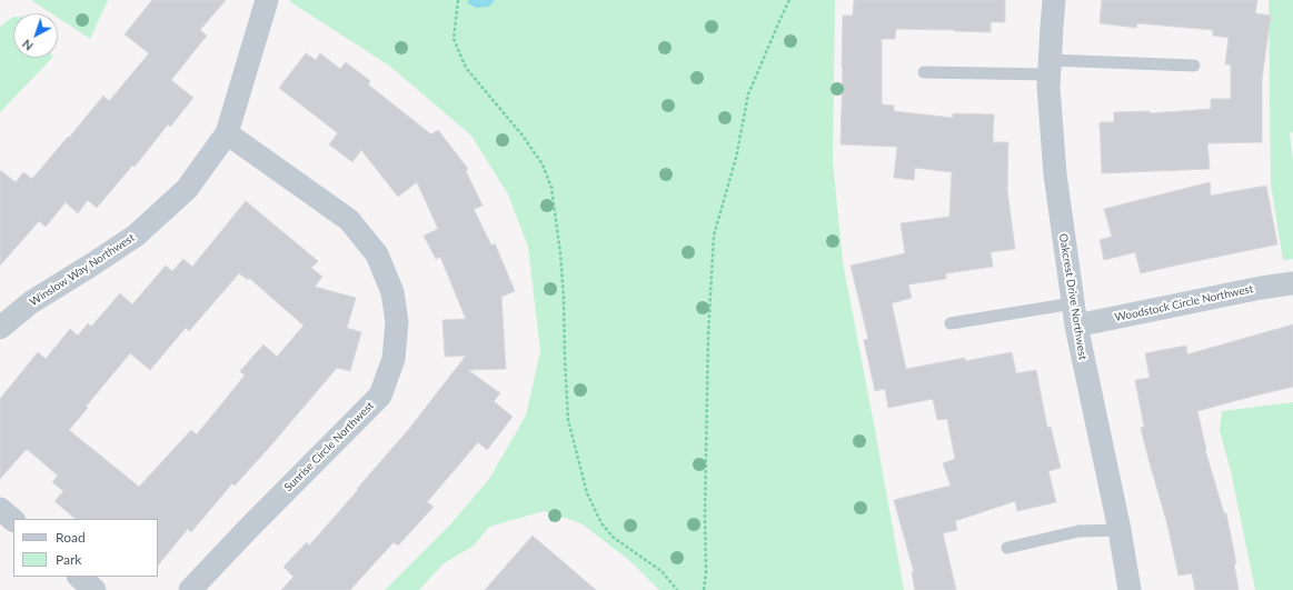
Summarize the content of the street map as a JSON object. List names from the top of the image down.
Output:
{
  "streets": {
    "street": [
      "Winslow Way Northwest",
      "Oakcrest Drive Northwest",
      "Woodstock Circle Northwest",
      "Sunrise Circle Northwest"
    ]
  },
  "crossings": [
    ["Winslow Way Northwest", "Sunrise Circle Northwest"],
    ["Oakcrest Drive Northwest", "Woodstock Circle Northwest"]
  ],
  "legend": ["Road", "Park"],
  "north": "bottom left"
}
